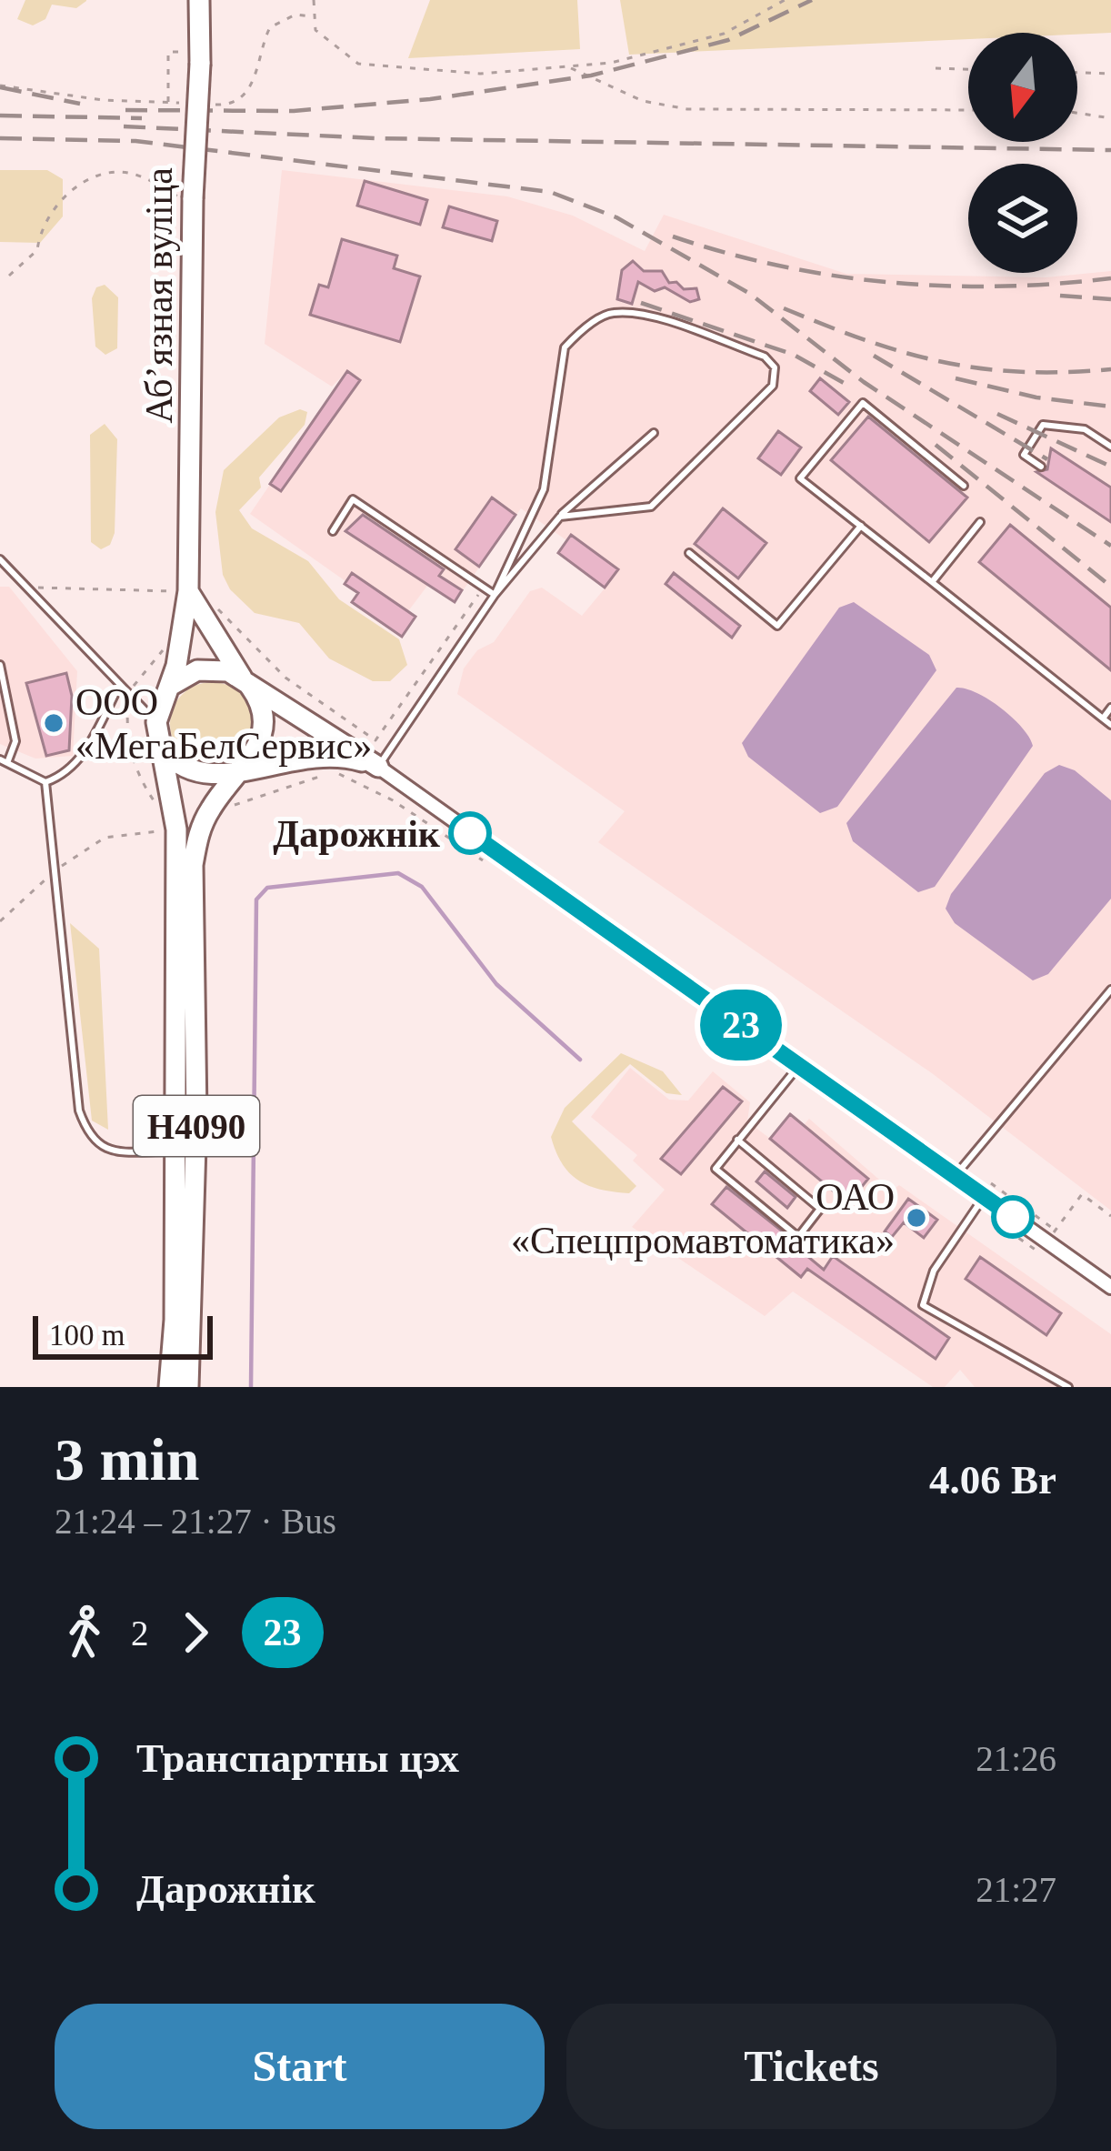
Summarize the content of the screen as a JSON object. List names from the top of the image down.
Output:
{
  "streets": {
    "main road": ["Абʼязная вуліца", "Н4090"]
  },
  "crossings": [
    ["Абʼязная вуліца", "Н4090"]
  ],
  "places": ["ООО «МегаБелСервис»", "Дарожнік", "ОАО «Спецпромавтоматика»"],
  "lines": ["bus line 23"],
  "scale_bar": "100 m",
  "north": "bottom",
  "page": {
    "on_map": "23",
    "scale": "100 m",
    "heading": ["3 min", "21:24 – 21:27 · Bus", "4.06 Br"],
    "legs": ["2", "23"],
    "list": [
      {
        "name": "Транспартны цэх",
        "value": "21:26"
      },
      {
        "name": "Дарожнік",
        "value": "21:27"
      }
    ],
    "buttons": ["Start", "Tickets"]
  }
}
